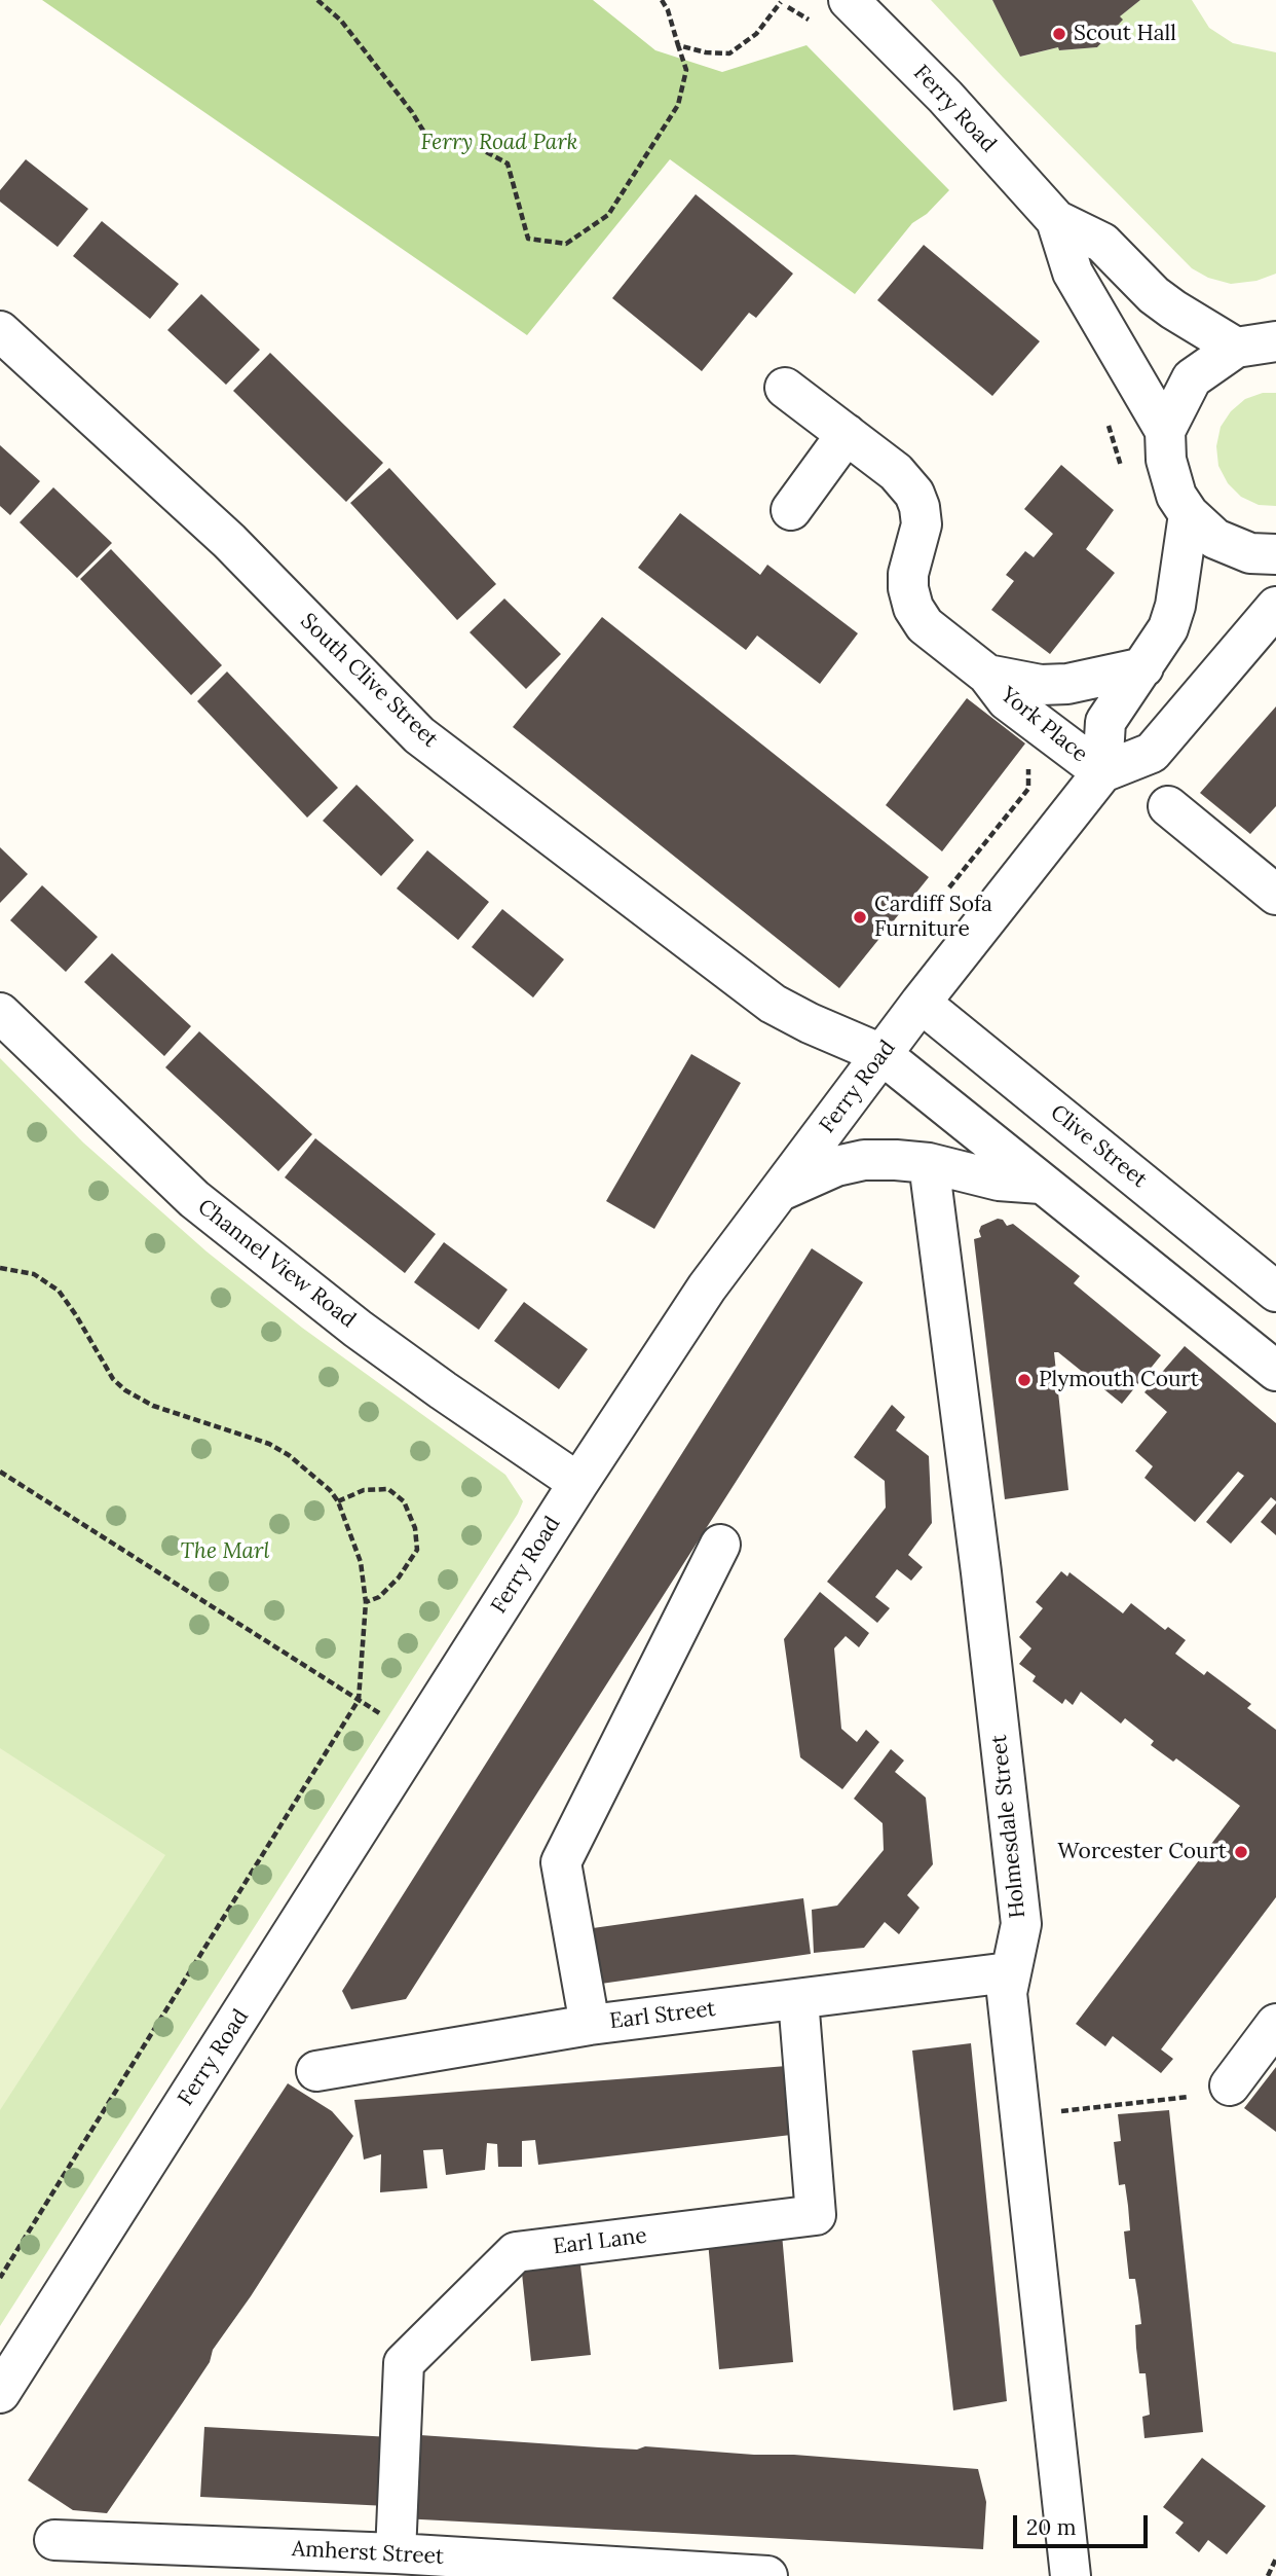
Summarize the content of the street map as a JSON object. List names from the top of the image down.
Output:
{
  "streets": {
    "street": [
      "Ferry Road",
      "South Clive Street",
      "York Place",
      "Clive Street",
      "Channel View Road",
      "Holmesdale Street",
      "Earl Street",
      "Earl Lane",
      "Amherst Street"
    ]
  },
  "crossings": [
    ["Ferry Road", "South Clive Street"],
    ["Ferry Road", "York Place"],
    ["Ferry Road", "Clive Street"],
    ["Ferry Road", "Channel View Road"],
    ["Holmesdale Street", "Earl Street"],
    ["Earl Street", "Earl Lane"],
    ["Earl Lane", "Amherst Street"]
  ],
  "parks": ["Ferry Road Park", "The Marl"],
  "places": [
    "Scout Hall",
    "Cardiff Sofa Furniture",
    "Plymouth Court",
    "Worcester Court"
  ],
  "scale_bar": "20 m"
}
